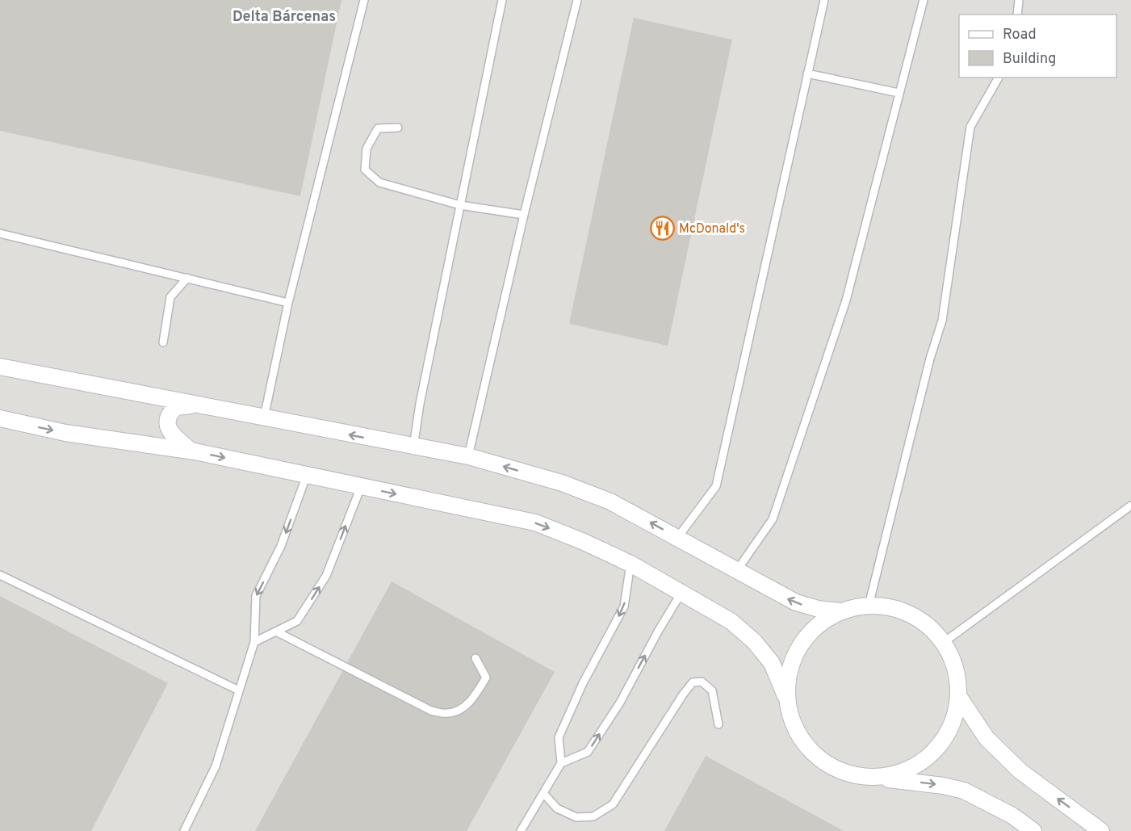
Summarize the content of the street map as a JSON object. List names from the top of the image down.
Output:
{
  "districts": ["Delta Bárcenas"],
  "places": {
    "restaurant": ["McDonald's"]
  },
  "legend": ["Road", "Building"]
}
